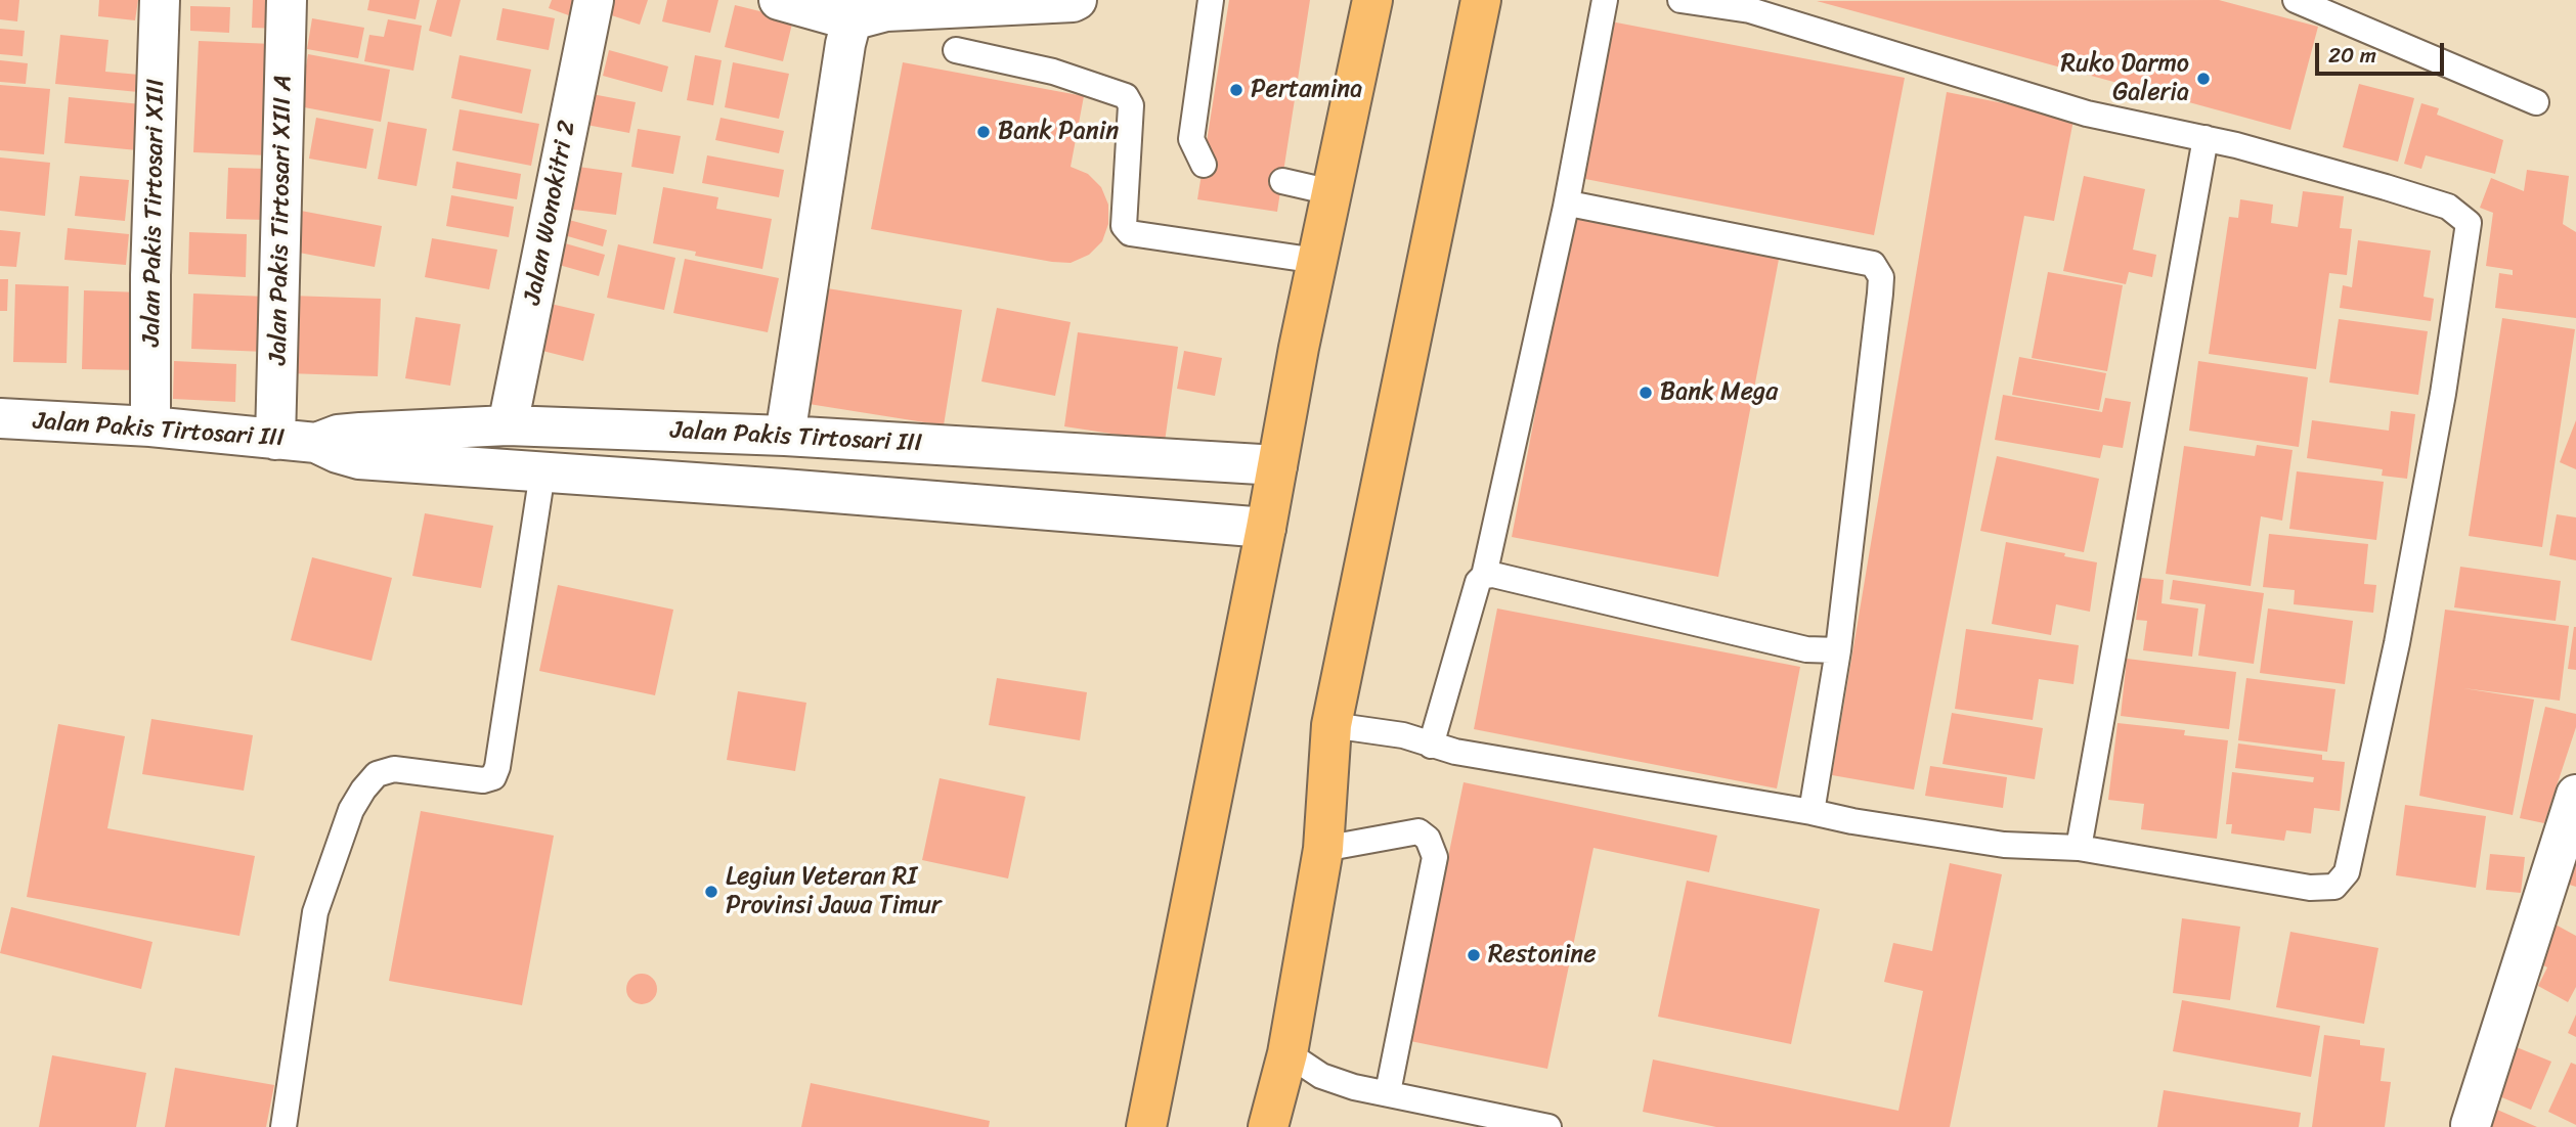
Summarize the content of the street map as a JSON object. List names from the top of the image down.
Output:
{
  "streets": {
    "street": [
      "Jalan Pakis Tirtosari XIII",
      "Jalan Wonokitri 2",
      "Jalan Pakis Tirtosari XIII A",
      "Jalan Pakis Tirtosari III"
    ]
  },
  "crossings": [
    ["Jalan Pakis Tirtosari XIII", "Jalan Pakis Tirtosari III"],
    ["Jalan Wonokitri 2", "Jalan Pakis Tirtosari III"],
    ["Jalan Pakis Tirtosari XIII A", "Jalan Pakis Tirtosari III"]
  ],
  "places": [
    "Ruko Darmo Galeria",
    "Pertamina",
    "Bank Panin",
    "Bank Mega",
    "Legiun Veteran RI Provinsi Jawa Timur",
    "Restonine"
  ],
  "scale_bar": "20 m"
}
